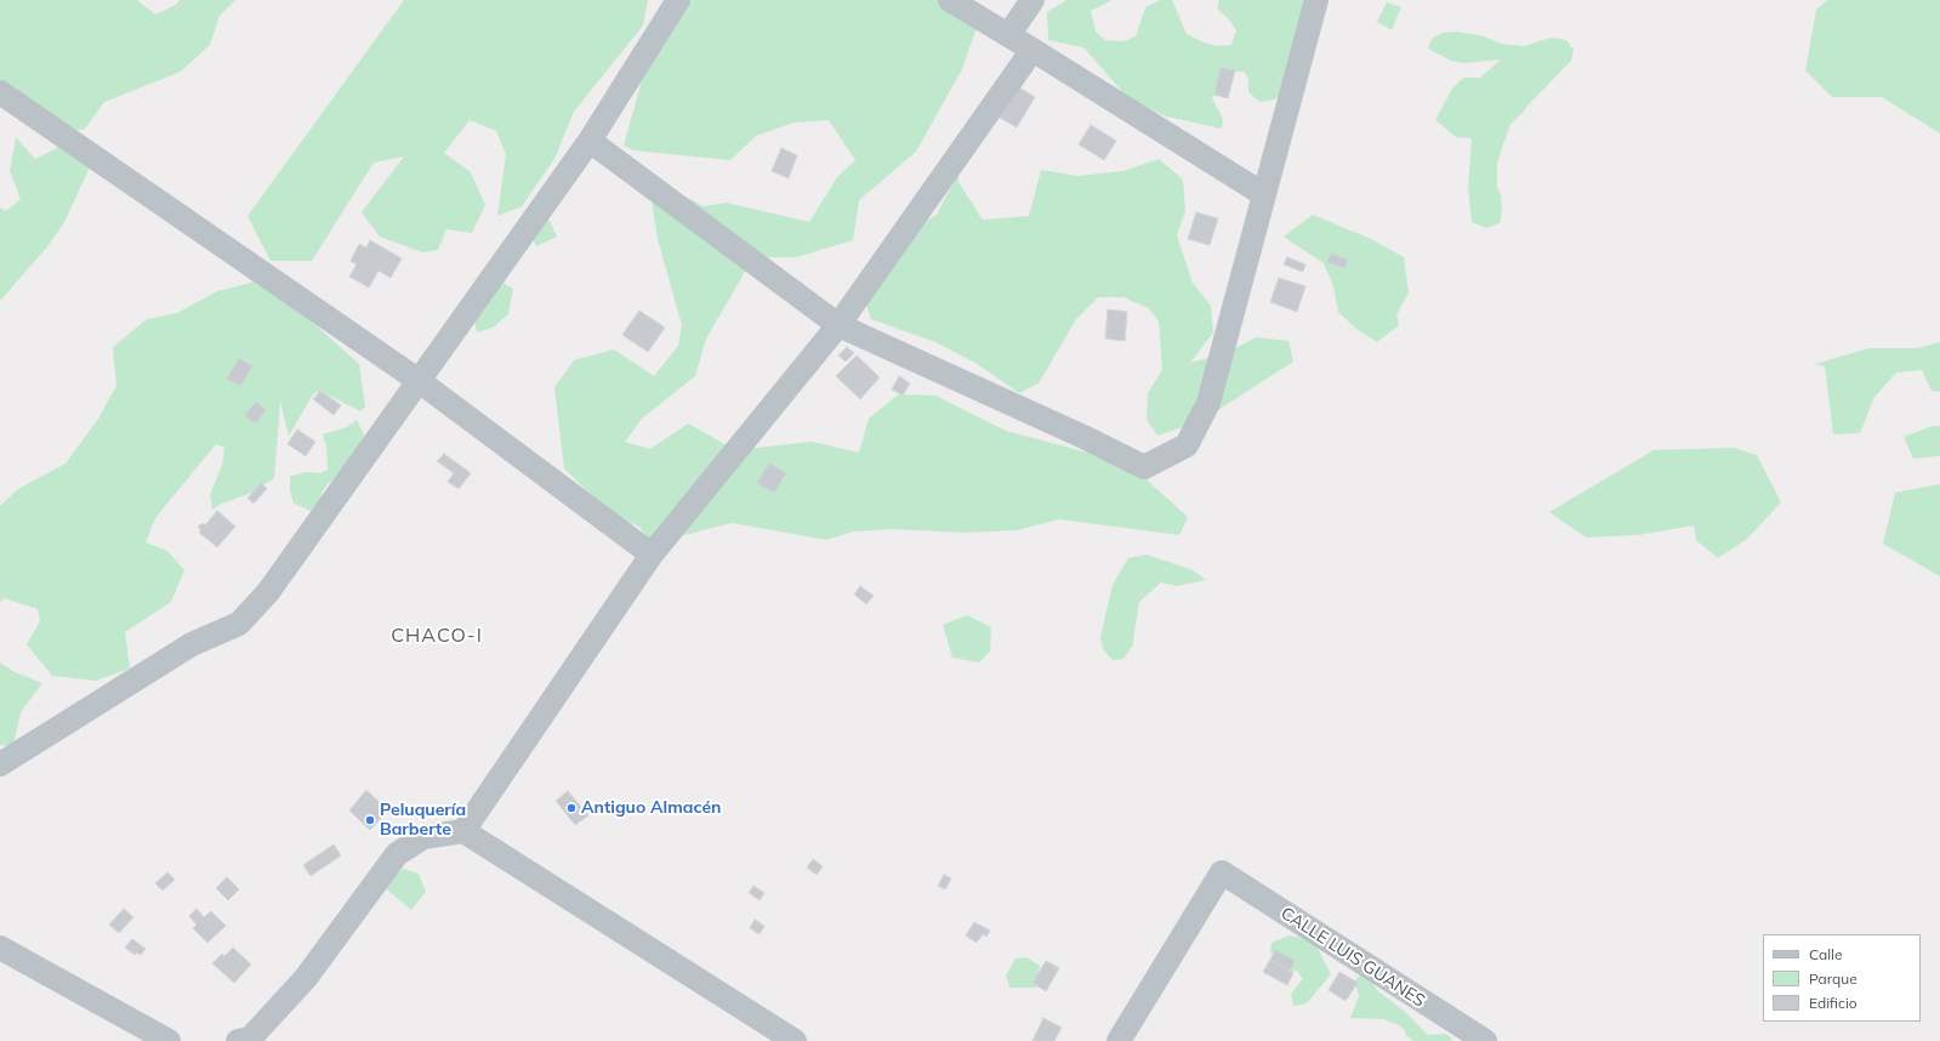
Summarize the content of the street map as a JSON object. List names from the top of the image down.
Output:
{
  "streets": {
    "street": ["CALLE LUIS GUANES"]
  },
  "districts": ["CHACO-I"],
  "places": ["Antiguo Almacén", "Peluquería Barberte"],
  "legend": ["Calle", "Parque", "Edificio"]
}
